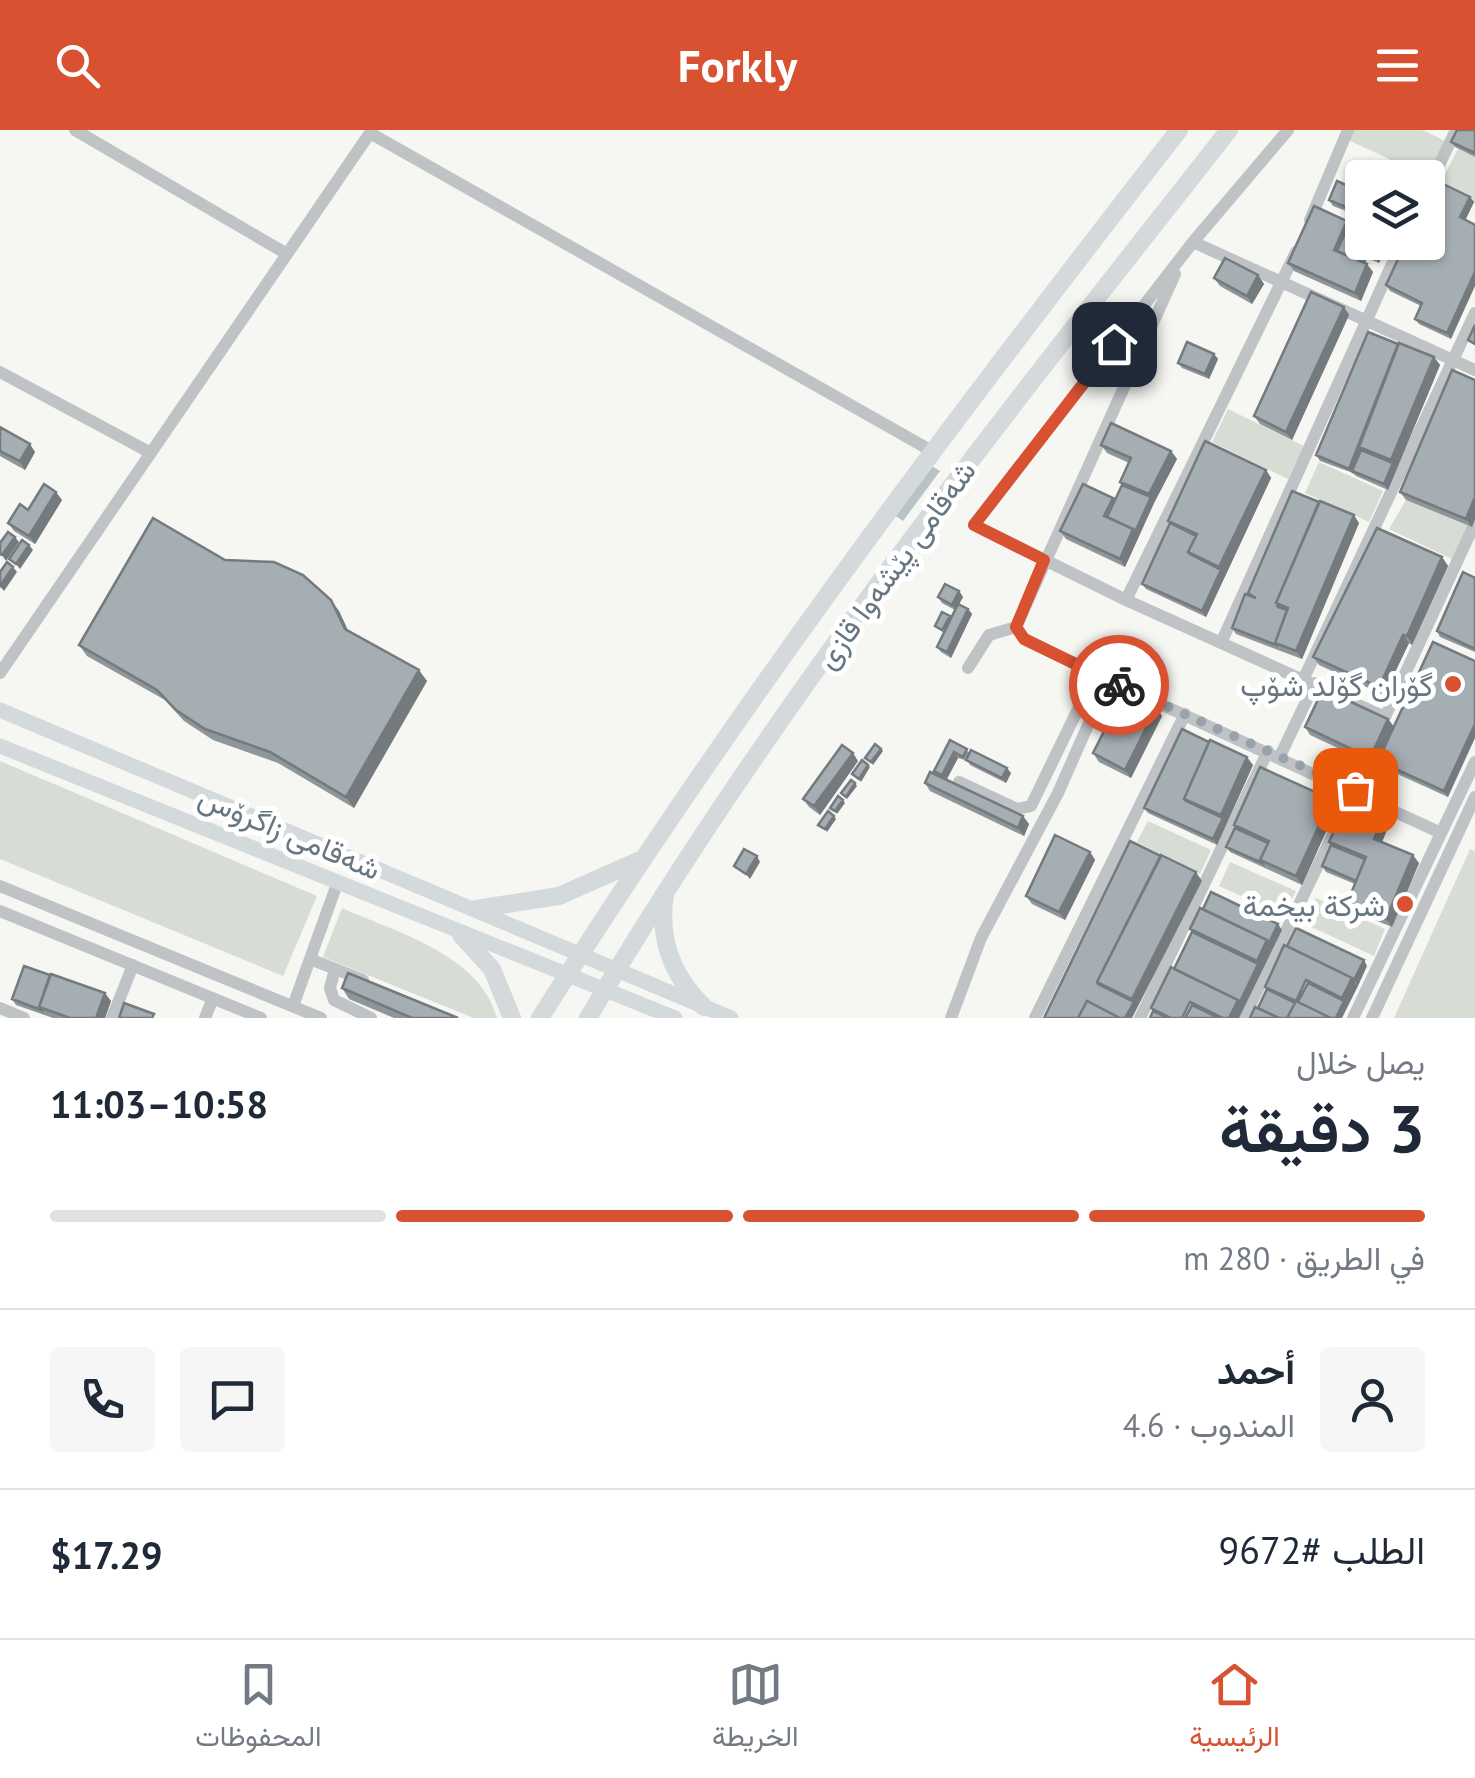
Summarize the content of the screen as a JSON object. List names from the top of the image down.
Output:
{
  "streets": {
    "highway": ["شەقامی پێشەوا قازی"],
    "main road": ["شەقامی زاگرۆس"]
  },
  "crossings": [
    ["شەقامی پێشەوا قازی", "شەقامی زاگرۆس"]
  ],
  "places": ["گۆران گۆلد شۆپ", "شركة بيخمة"],
  "page": {
    "header": "Forkly",
    "heading": ["3 دقيقة", "يصل خلال", "10:58–11:03"],
    "panel": [
      "أحمد",
      "المندوب · 4.6",
      "الطلب #9672",
      "$17.29"
    ],
    "bar": "في الطريق · 280 m",
    "tabs": ["الرئيسية", "الخريطة", "المحفوظات"]
  }
}
